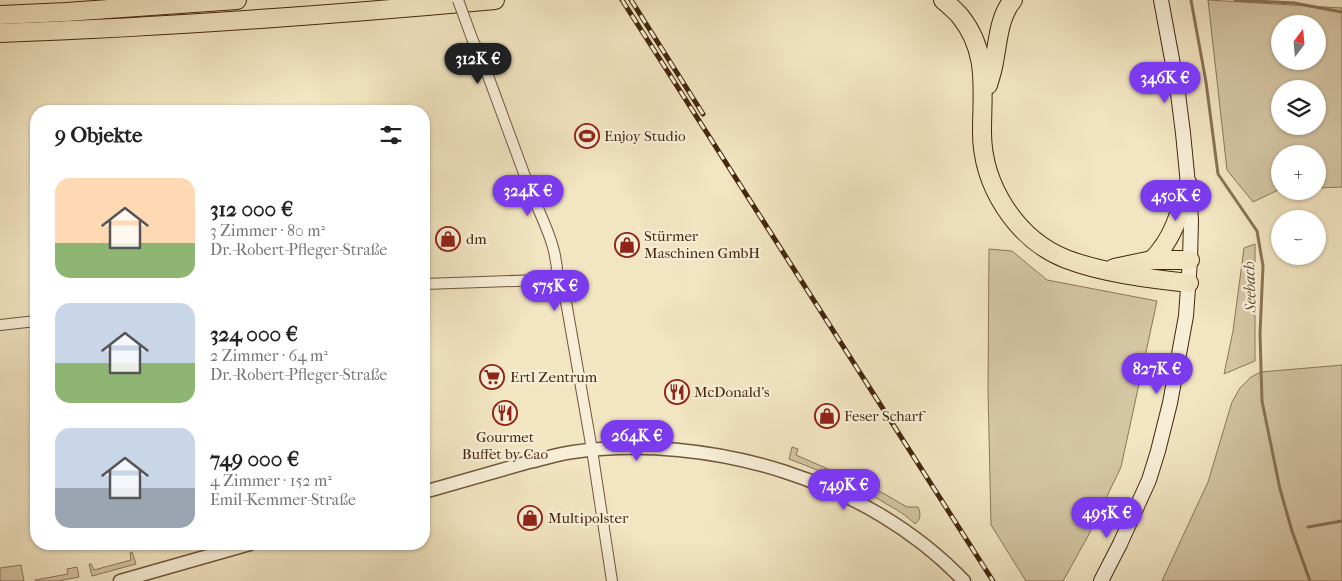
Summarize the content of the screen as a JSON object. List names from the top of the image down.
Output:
{
  "water": ["Seebach"],
  "places": {
    "sports": ["Enjoy Studio"],
    "shop": [
      "dm",
      "Stürmer Maschinen GmbH",
      "Feser Scharf",
      "Multipolster"
    ],
    "supermarket": ["Ertl Zentrum"],
    "restaurant": ["McDonald's", "Gourmet Buffet by Cao"]
  },
  "north": "top",
  "page": {
    "map_buttons": ["+", "−"],
    "price": [
      "312K €",
      "346K €",
      "324K €",
      "450K €",
      "575K €",
      "827K €",
      "264K €",
      "749K €",
      "495K €"
    ],
    "heading": "9 Objekte",
    "list": [
      {
        "name": "312 000 €",
        "note": "3 Zimmer · 80 m² · Dr.-Robert-Pfleger-Straße"
      },
      {
        "name": "324 000 €",
        "note": "2 Zimmer · 64 m² · Dr.-Robert-Pfleger-Straße"
      },
      {
        "name": "749 000 €",
        "note": "4 Zimmer · 152 m² · Emil-Kemmer-Straße"
      }
    ]
  }
}
